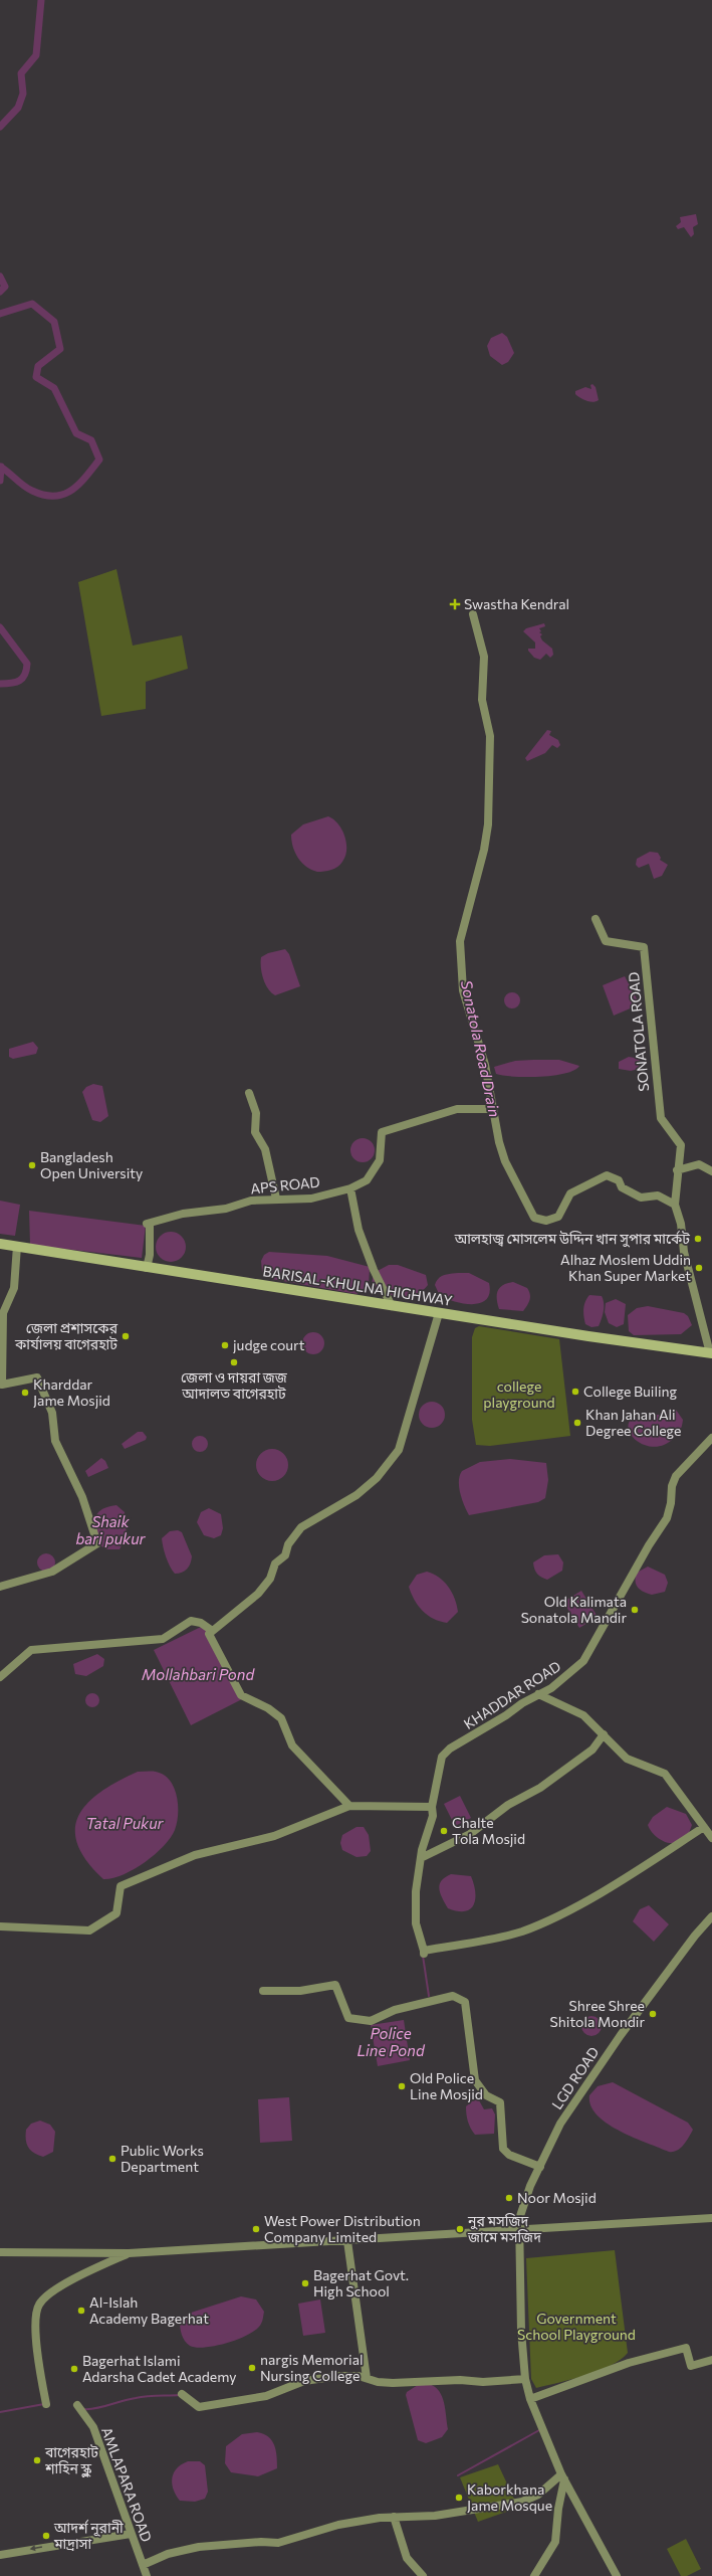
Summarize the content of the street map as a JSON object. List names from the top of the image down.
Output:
{
  "streets": {
    "highway": ["BARISAL-KHULNA HIGHWAY"],
    "street": [
      "SONATOLA ROAD",
      "APS ROAD",
      "KHADDAR ROAD",
      "LGD ROAD",
      "AMLAPARA ROAD"
    ]
  },
  "crossings": [
    ["APS ROAD", "BARISAL-KHULNA HIGHWAY"]
  ],
  "water": [
    "Sonatola Road Drain",
    "Shaik bari pukur",
    "Mollahbari Pond",
    "Tatal Pukur",
    "Police Line Pond"
  ],
  "parks": ["college playground", "Government School Playground"],
  "places": {
    "health": ["Swastha Kendral"],
    "other": [
      "Bangladesh Open University",
      "আলহাজ্ব মোসলেম উদ্দিন খান সুপার মার্কেট",
      "Alhaz Moslem Uddin Khan Super Market",
      "জেলা প্রশাসকের কার্যালয় বাগেরহাট",
      "judge court",
      "জেলা ও দায়রা জজ আদালত বাগেরহাট",
      "College Builing",
      "Kharddar Jame Mosjid",
      "Khan Jahan Ali Degree College",
      "Old Kalimata Sonatola Mandir",
      "Chalte Tola Mosjid",
      "Shree Shree Shitola Mondir",
      "Old Police Line Mosjid",
      "Public Works Department",
      "Noor Mosjid",
      "West Power Distribution Company Limited",
      "নুর মসজিদ জামে মসজিদ",
      "Bagerhat Govt. High School",
      "Al-Islah Academy Bagerhat",
      "nargis Memorial Nursing College",
      "Bagerhat Islami Adarsha Cadet Academy",
      "বাগেরহাট শাহিন স্কুল",
      "Kaborkhana Jame Mosque",
      "আদর্শ নূরানী মাদ্রাসা"
    ]
  }
}
